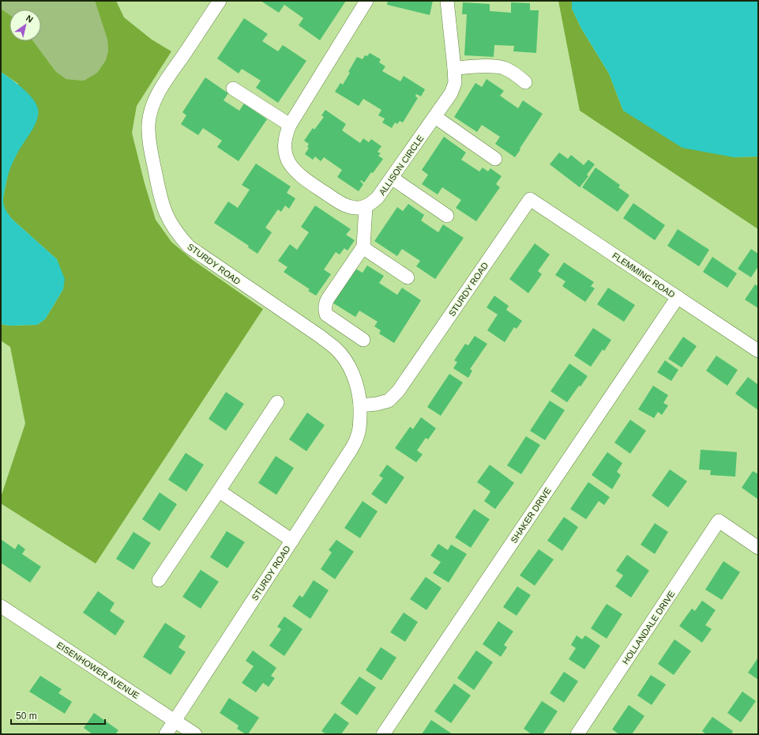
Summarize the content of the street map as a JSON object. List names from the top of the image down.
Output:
{
  "streets": {
    "street": [
      "ALLISON CIRCLE",
      "STURDY ROAD",
      "FLEMMING ROAD",
      "SHAKER DRIVE",
      "HOLLANDALE DRIVE",
      "EISENHOWER AVENUE"
    ]
  },
  "crossings": [
    ["STURDY ROAD", "FLEMMING ROAD"],
    ["STURDY ROAD", "EISENHOWER AVENUE"],
    ["FLEMMING ROAD", "SHAKER DRIVE"]
  ],
  "scale_bar": "50 m",
  "north": "top right"
}
